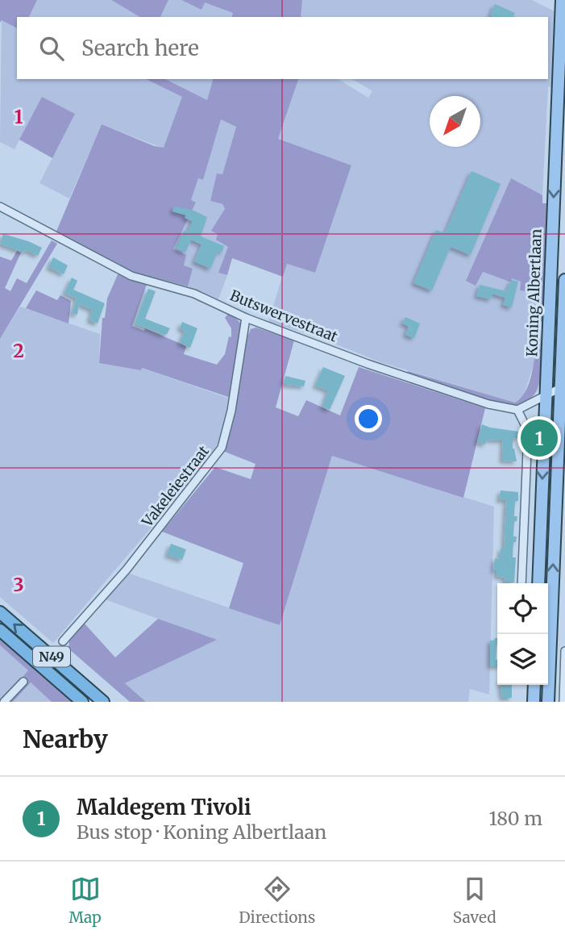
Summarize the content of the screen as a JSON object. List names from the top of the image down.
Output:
{
  "streets": {
    "highway": ["N49"],
    "main road": ["Koning Albertlaan"],
    "street": ["Butswervestraat", "Vakeleiestraat"]
  },
  "crossings": [
    ["Butswervestraat", "Vakeleiestraat"]
  ],
  "north": "bottom left",
  "page": {
    "search": "Search here",
    "pins": "1",
    "heading": "Nearby",
    "list": [
      {
        "mark": "1",
        "name": "Maldegem Tivoli",
        "note": "Bus stop · Koning Albertlaan",
        "value": "180 m"
      }
    ],
    "nav": ["Map", "Directions", "Saved"]
  },
  "grid": {
    "rows": ["1", "2", "3"]
  }
}
